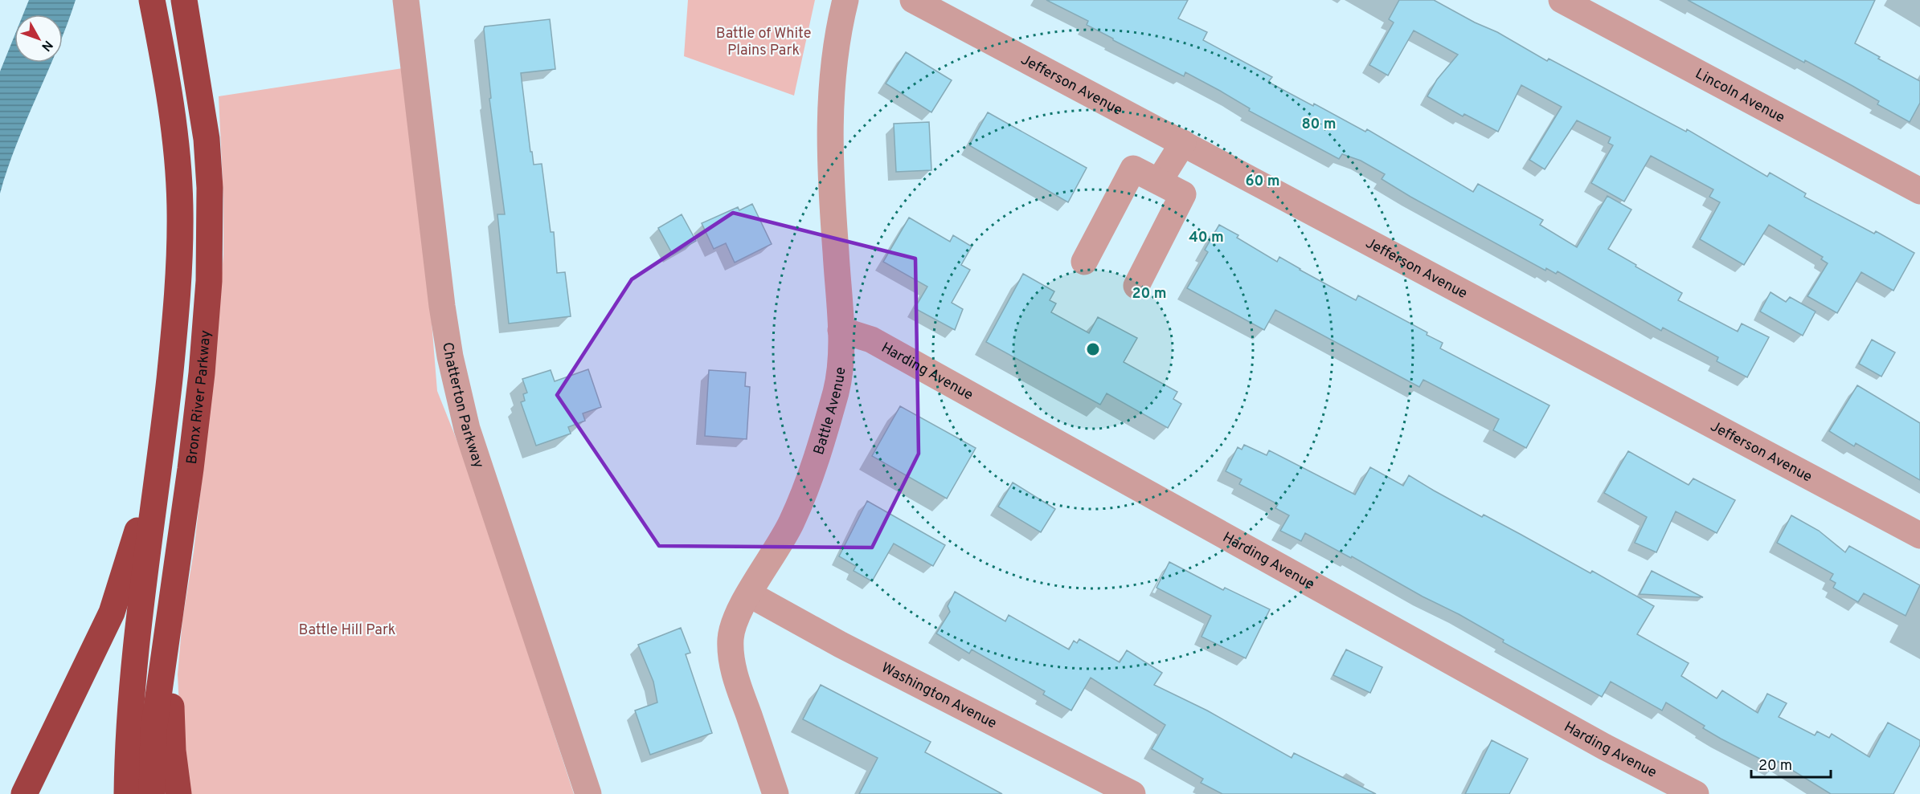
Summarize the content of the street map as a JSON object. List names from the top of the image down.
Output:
{
  "streets": {
    "highway": ["Bronx River Parkway"],
    "street": [
      "Jefferson Avenue",
      "Lincoln Avenue",
      "Harding Avenue",
      "Chatterton Parkway",
      "Battle Avenue",
      "Washington Avenue"
    ]
  },
  "crossings": [
    ["Harding Avenue", "Battle Avenue"],
    ["Battle Avenue", "Washington Avenue"]
  ],
  "parks": ["Battle of White Plains Park", "Battle Hill Park"],
  "scale_bar": "20 m",
  "north": "bottom right",
  "rings": [
    "80 m",
    "60 m",
    "40 m",
    "20 m"
  ]
}
